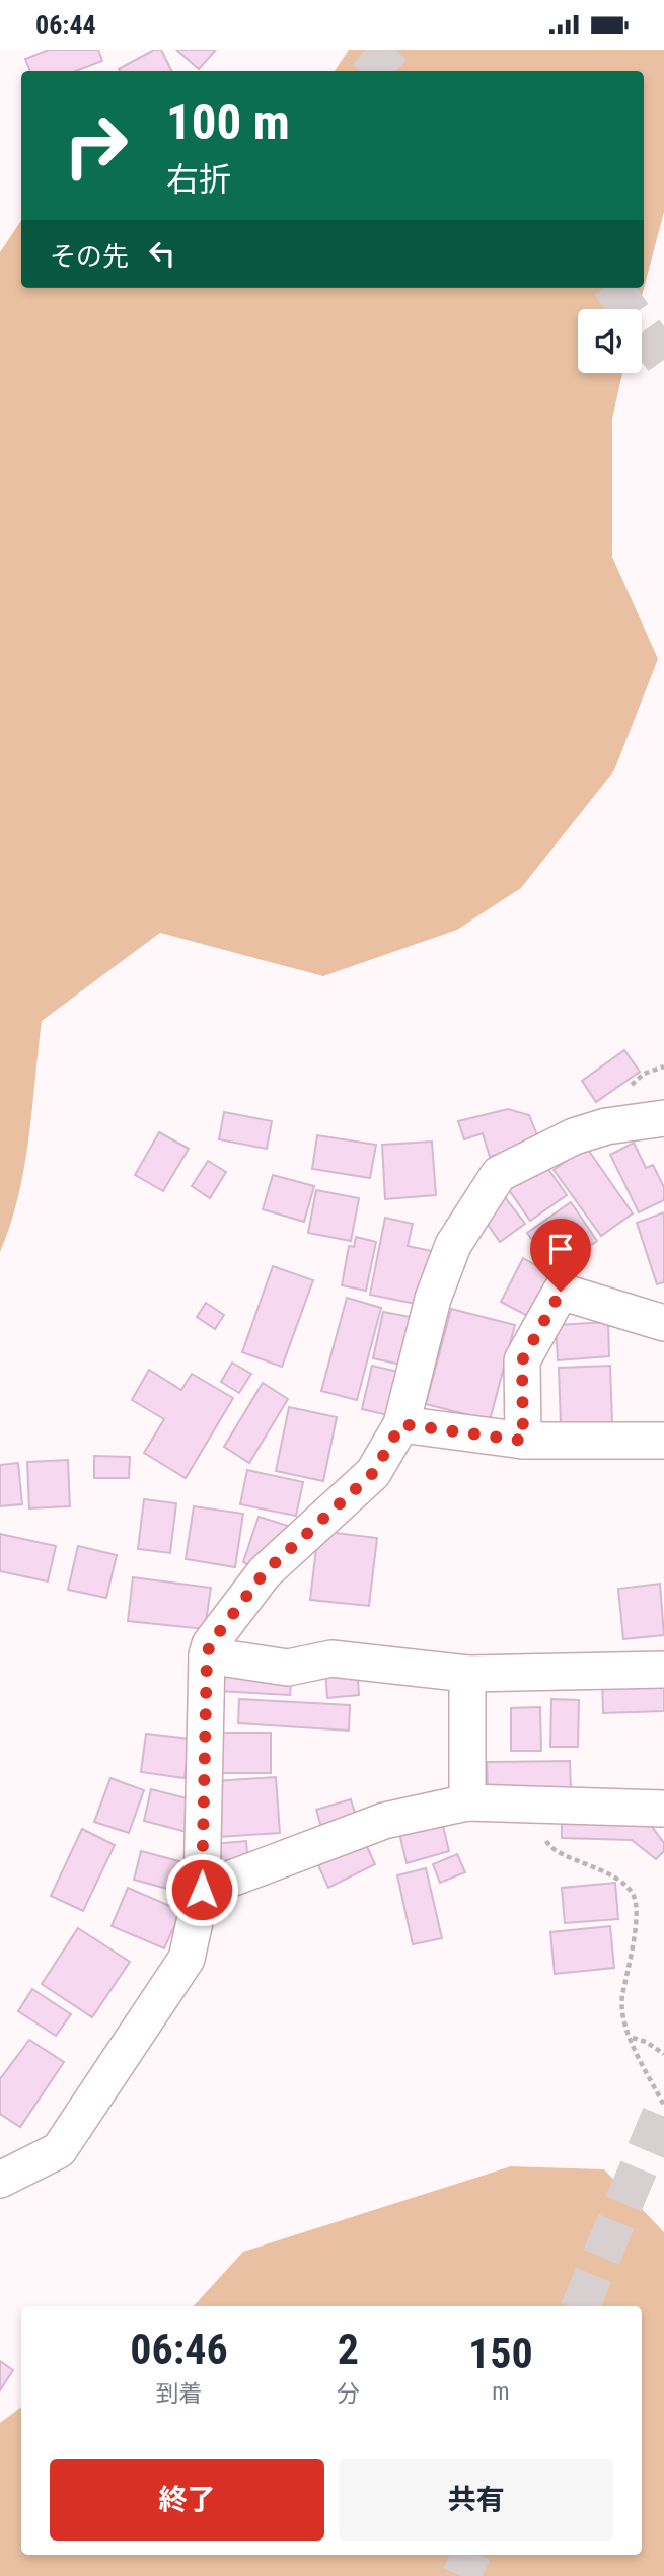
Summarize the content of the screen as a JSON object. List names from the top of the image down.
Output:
{
  "page": {
    "status": "06:44",
    "turn": ["100 m", "右折"],
    "then": "その先",
    "eta": [
      "06:46",
      "到着",
      "2",
      "分",
      "150",
      "m"
    ],
    "buttons": ["終了", "共有"]
  }
}
